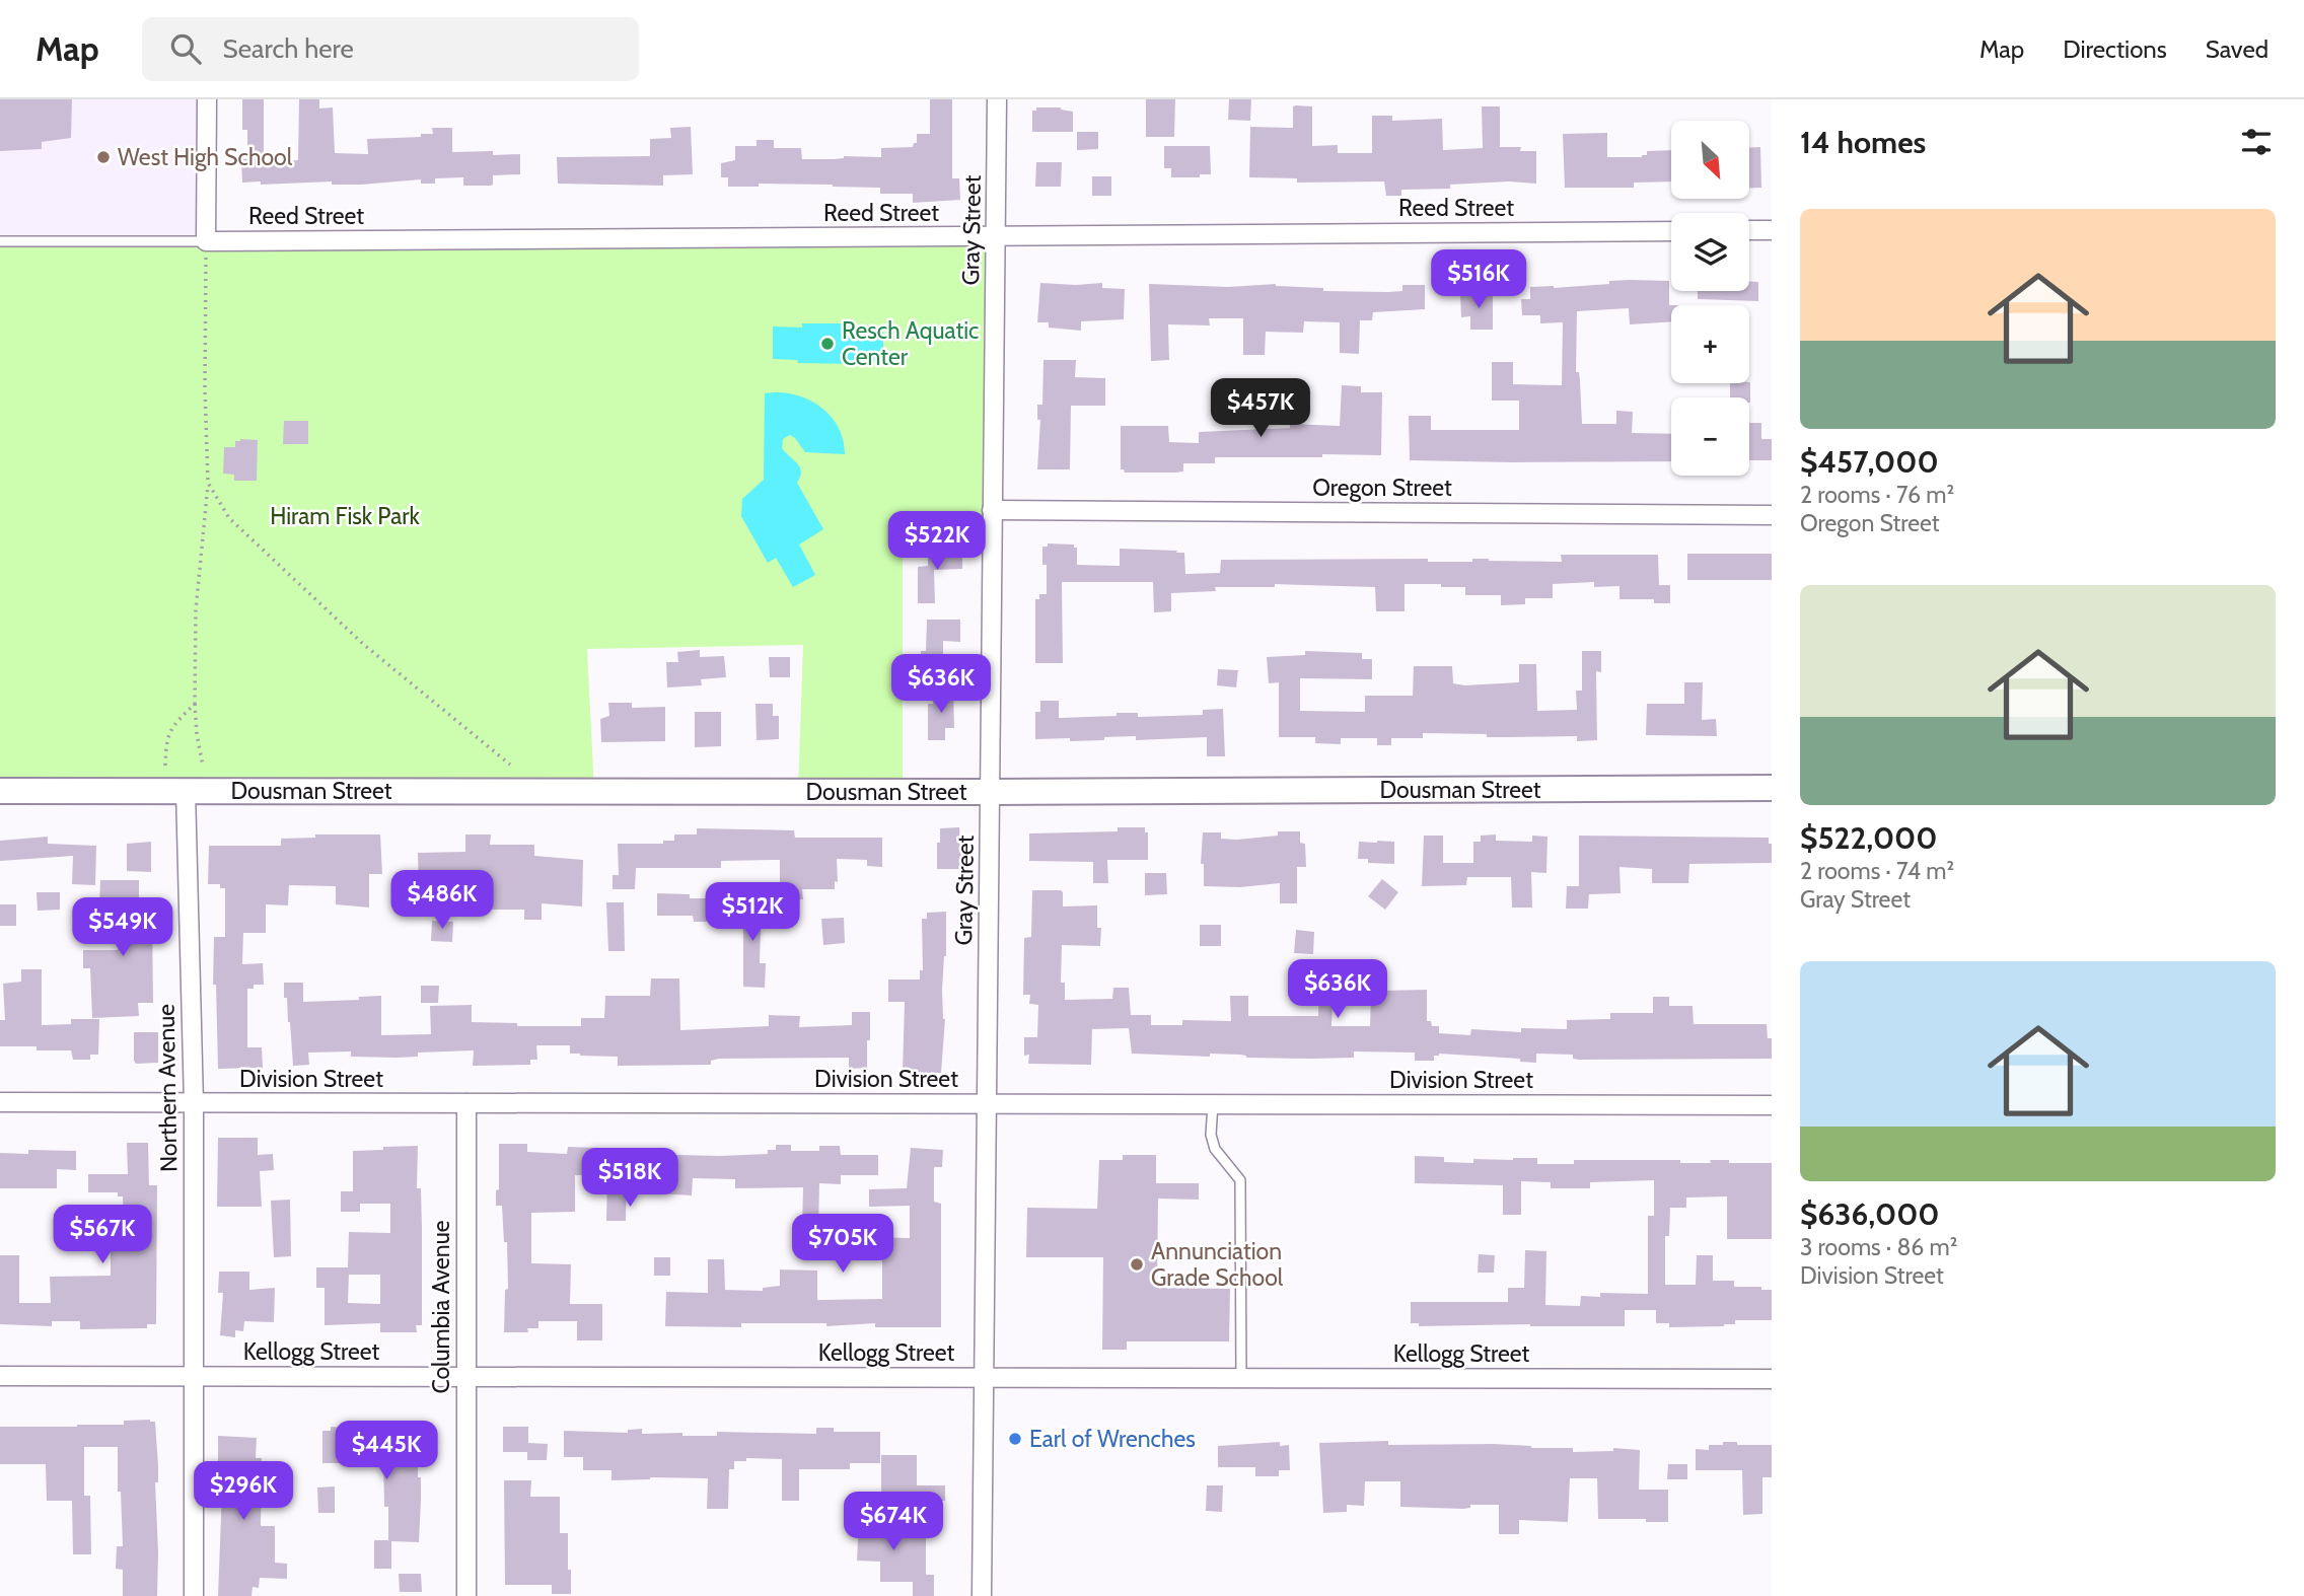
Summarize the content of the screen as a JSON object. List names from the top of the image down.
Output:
{
  "streets": {
    "street": [
      "Reed Street",
      "Gray Street",
      "Oregon Street",
      "Dousman Street",
      "Division Street",
      "Northern Avenue",
      "Columbia Avenue",
      "Kellogg Street"
    ]
  },
  "crossings": [
    ["Reed Street", "Gray Street"],
    ["Gray Street", "Oregon Street"],
    ["Gray Street", "Dousman Street"],
    ["Gray Street", "Division Street"],
    ["Gray Street", "Kellogg Street"],
    ["Dousman Street", "Northern Avenue"],
    ["Division Street", "Northern Avenue"],
    ["Division Street", "Columbia Avenue"],
    ["Northern Avenue", "Kellogg Street"],
    ["Columbia Avenue", "Kellogg Street"]
  ],
  "parks": ["Hiram Fisk Park"],
  "places": [
    "West High School",
    "Resch Aquatic Center",
    "Annunciation Grade School",
    "Earl of Wrenches"
  ],
  "north": "bottom right",
  "page": {
    "header": "Map",
    "search": "Search here",
    "nav": ["Map", "Directions", "Saved"],
    "heading": "14 homes",
    "map_buttons": ["+", "−"],
    "list": [
      {
        "name": "$457,000",
        "note": "2 rooms · 76 m² · Oregon Street"
      },
      {
        "name": "$522,000",
        "note": "2 rooms · 74 m² · Gray Street"
      },
      {
        "name": "$636,000",
        "note": "3 rooms · 86 m² · Division Street"
      }
    ],
    "price": [
      "$516K",
      "$457K",
      "$522K",
      "$636K",
      "$486K",
      "$512K",
      "$549K",
      "$636K",
      "$518K",
      "$567K",
      "$705K",
      "$445K",
      "$296K",
      "$674K"
    ]
  }
}
